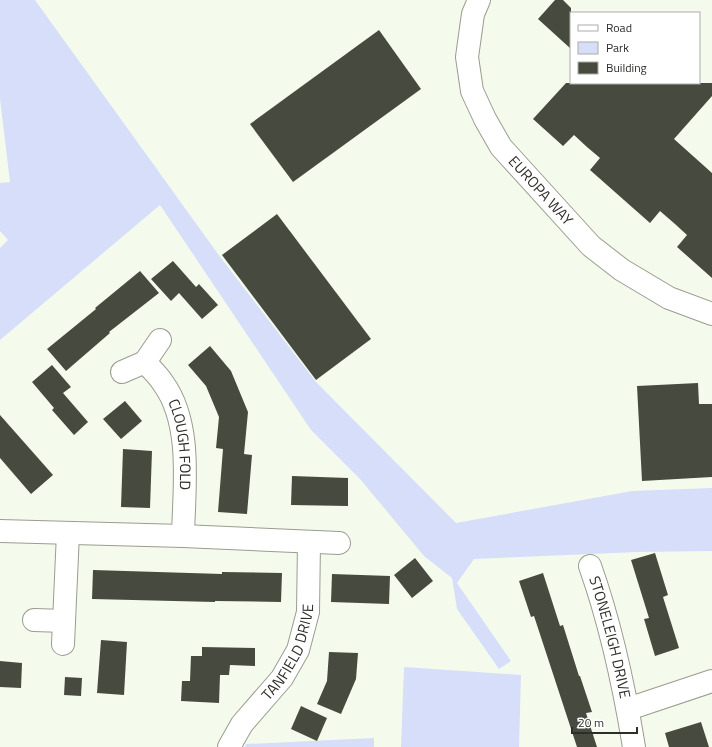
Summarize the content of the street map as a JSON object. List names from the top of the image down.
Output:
{
  "streets": {
    "street": [
      "EUROPA WAY",
      "CLOUGH FOLD",
      "STONELEIGH DRIVE",
      "TANFIELD DRIVE"
    ]
  },
  "legend": ["Road", "Park", "Building"],
  "scale_bar": "20 m"
}
